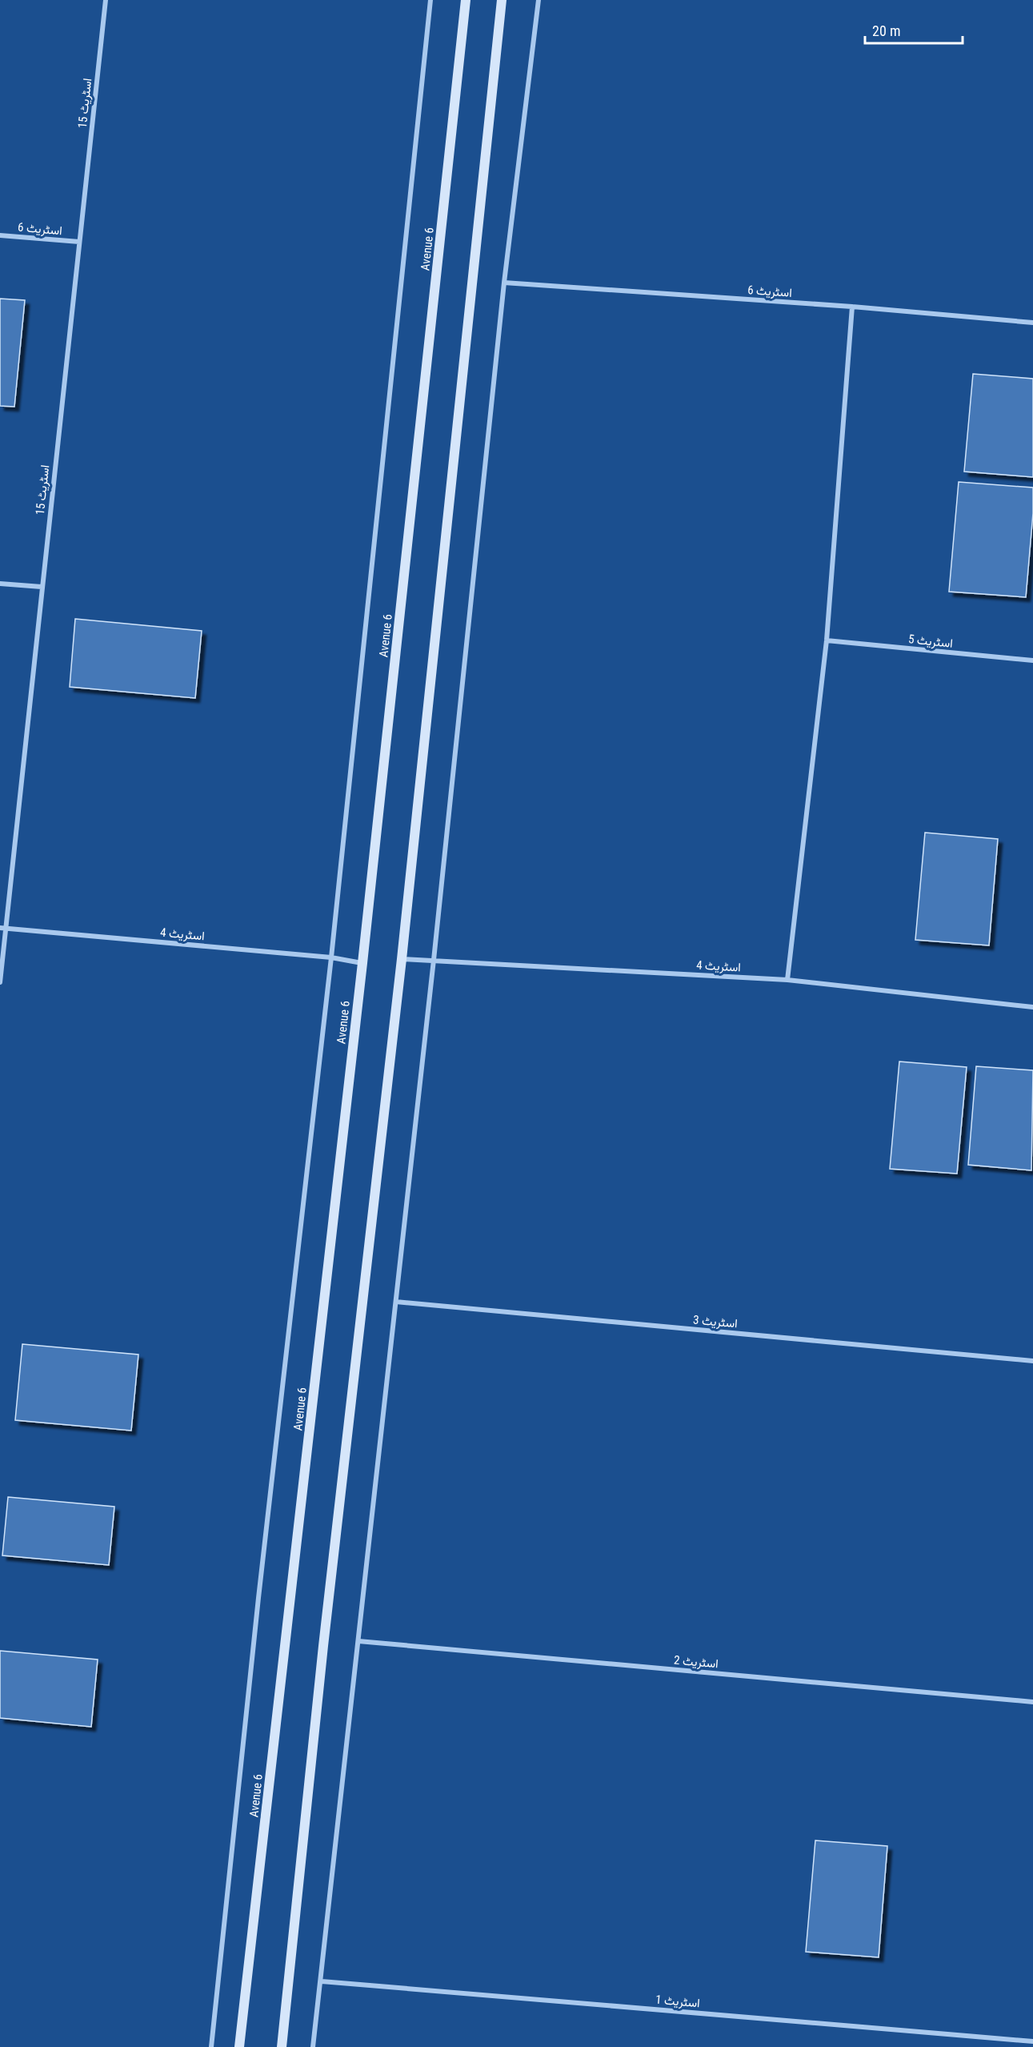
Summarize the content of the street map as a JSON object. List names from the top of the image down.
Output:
{
  "streets": {
    "main road": ["Avenue 6"],
    "street": [
      "اسٹریٹ 15",
      "اسٹریٹ 6",
      "اسٹریٹ 5",
      "اسٹریٹ 4",
      "اسٹریٹ 3",
      "اسٹریٹ 2",
      "اسٹریٹ 1"
    ]
  },
  "crossings": [
    ["اسٹریٹ 15", "اسٹریٹ 6"],
    ["اسٹریٹ 15", "اسٹریٹ 4"],
    ["Avenue 6", "اسٹریٹ 4"]
  ],
  "scale_bar": "20 m"
}
